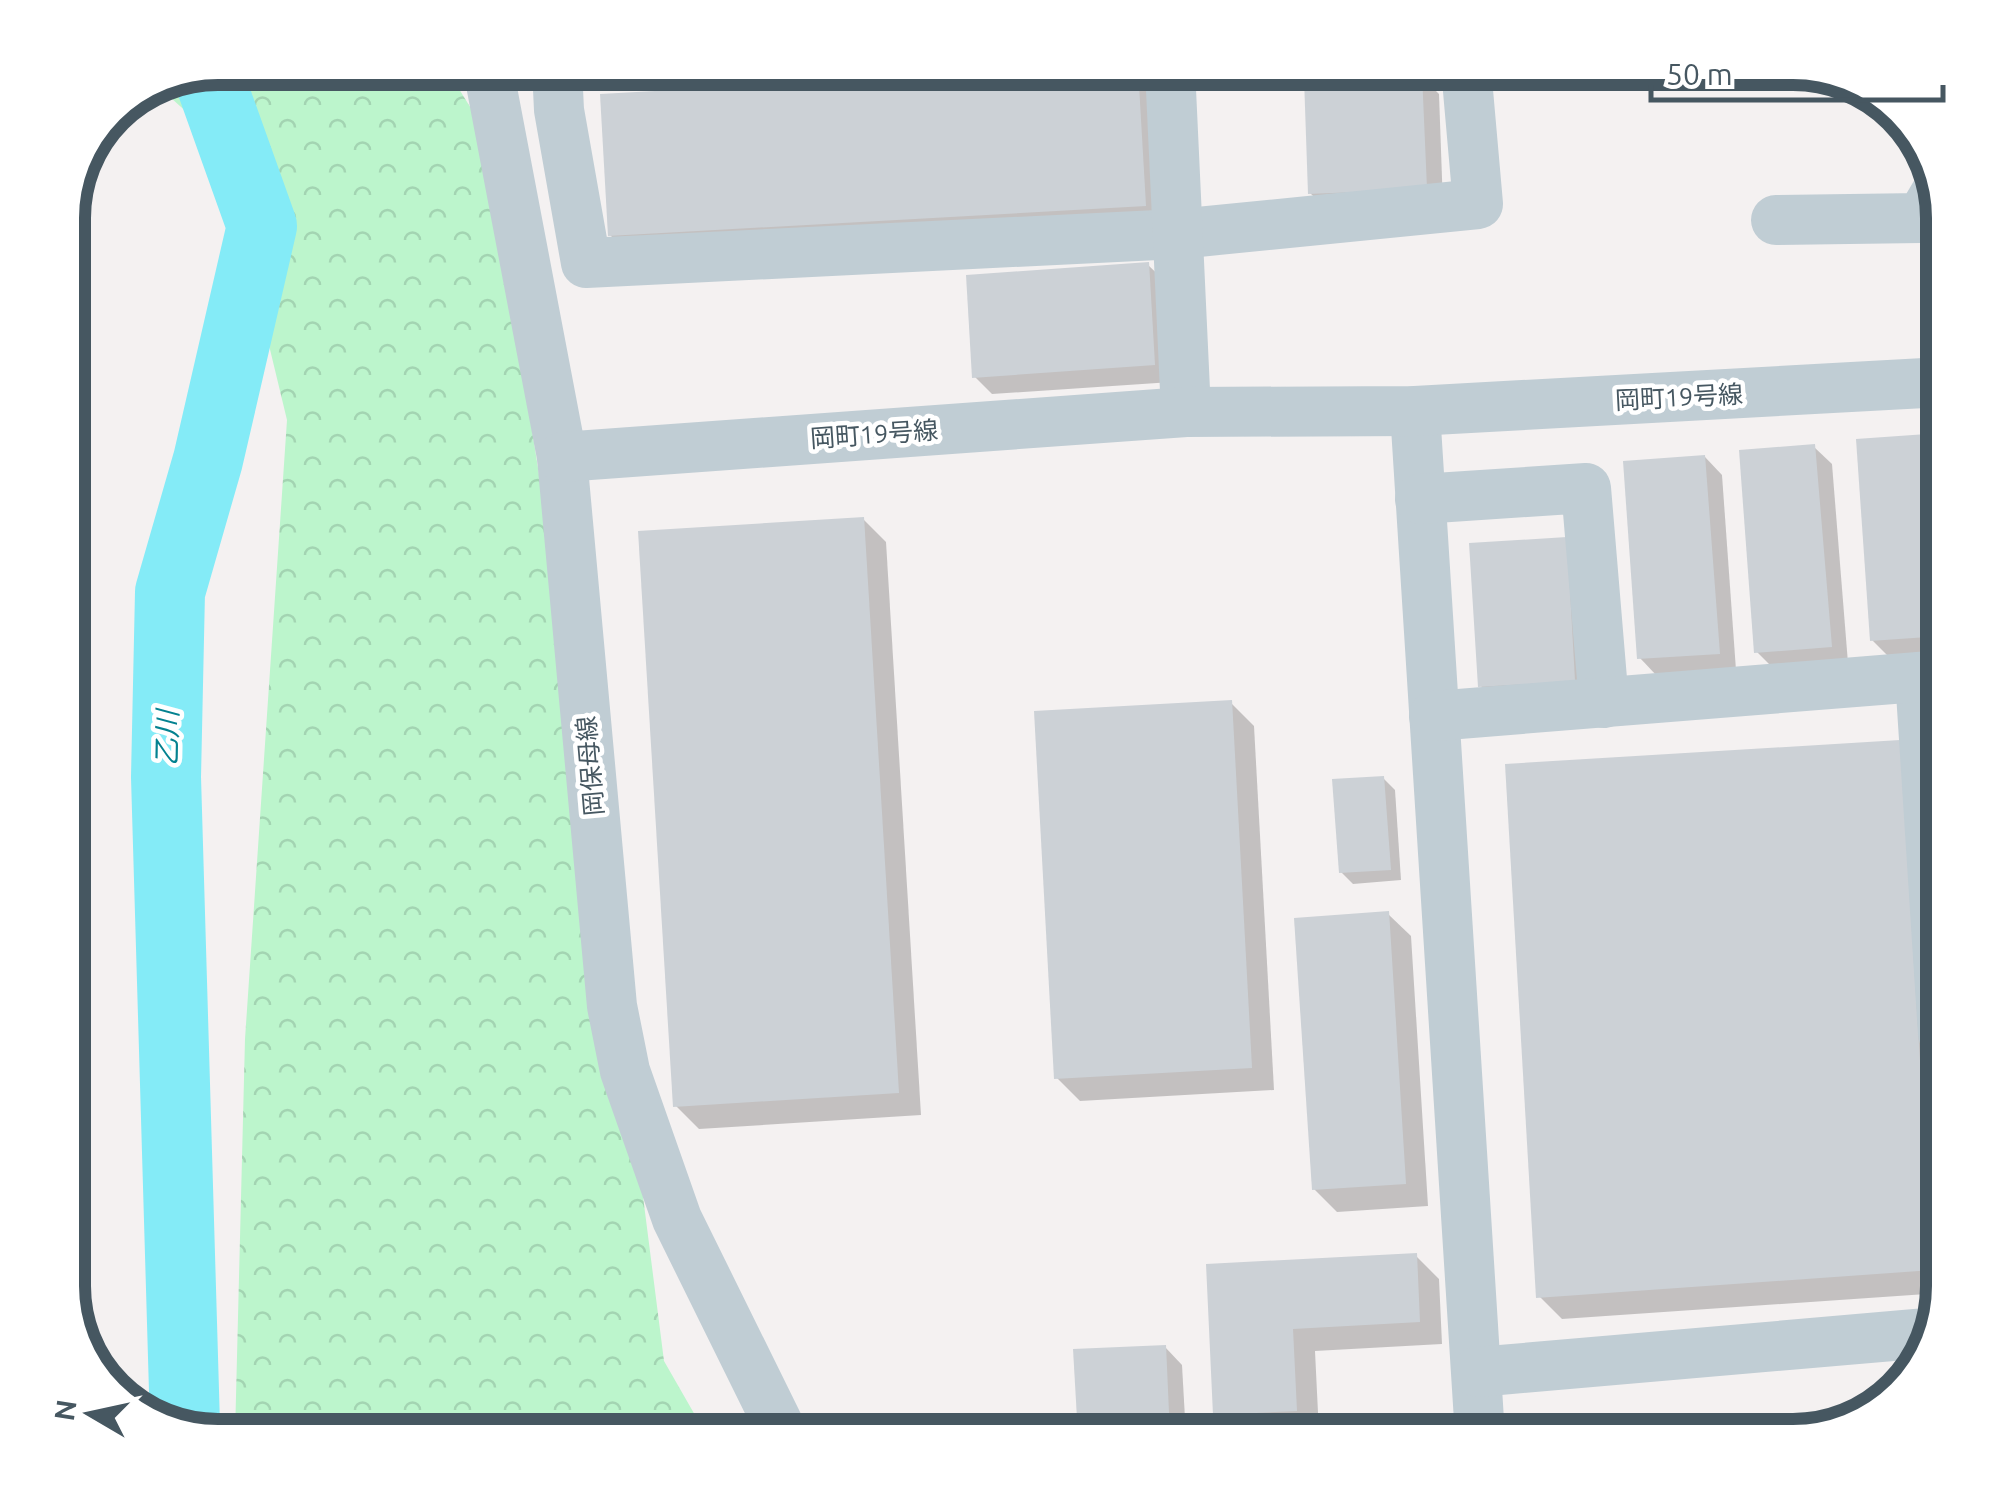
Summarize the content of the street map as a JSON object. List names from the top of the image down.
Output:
{
  "streets": {
    "street": ["岡町19号線", "岡保母線"]
  },
  "crossings": [
    ["岡町19号線", "岡保母線"]
  ],
  "water": ["乙川"],
  "scale_bar": "50 m",
  "north": "left"
}
